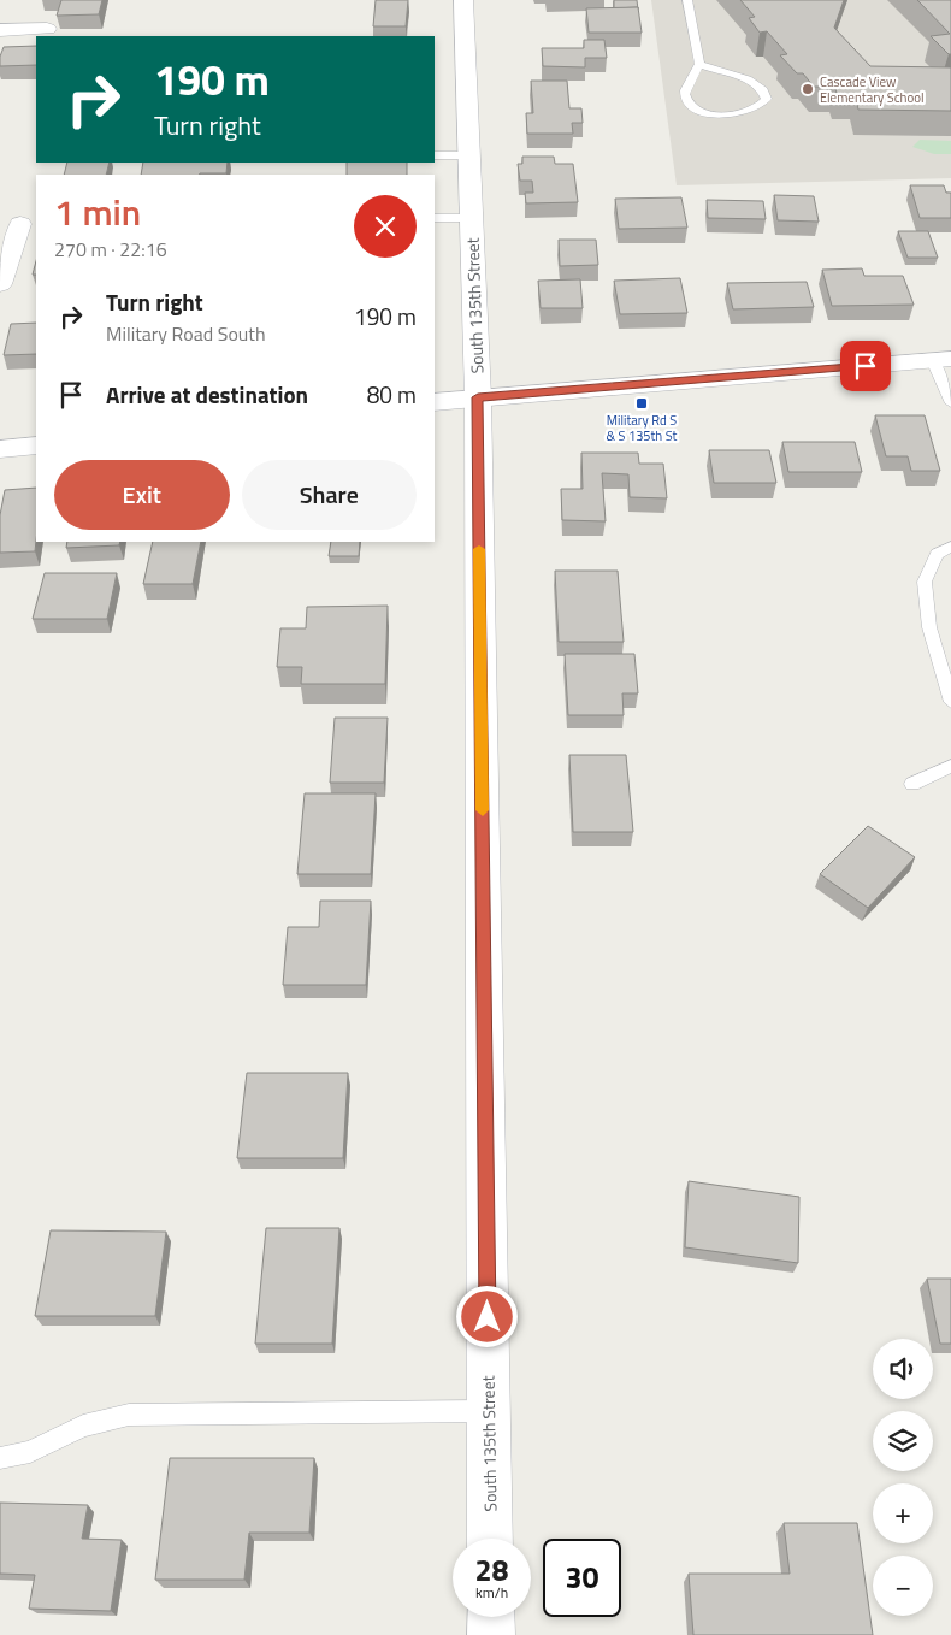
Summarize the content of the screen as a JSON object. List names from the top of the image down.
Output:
{
  "streets": {
    "street": ["South 135th Street"]
  },
  "places": {
    "other": ["Cascade View Elementary School"],
    "transit": ["Military Rd S & S 135th St"]
  },
  "page": {
    "turn": ["190 m", "Turn right"],
    "heading": ["1 min", "270 m · 22:16"],
    "list": [
      {
        "name": "Turn right",
        "note": "Military Road South",
        "value": "190 m"
      },
      {
        "name": "Arrive at destination",
        "value": "80 m"
      }
    ],
    "buttons": ["Exit", "Share"],
    "map_buttons": ["+", "−"],
    "speed": "28 km/h",
    "limit": "30"
  }
}
